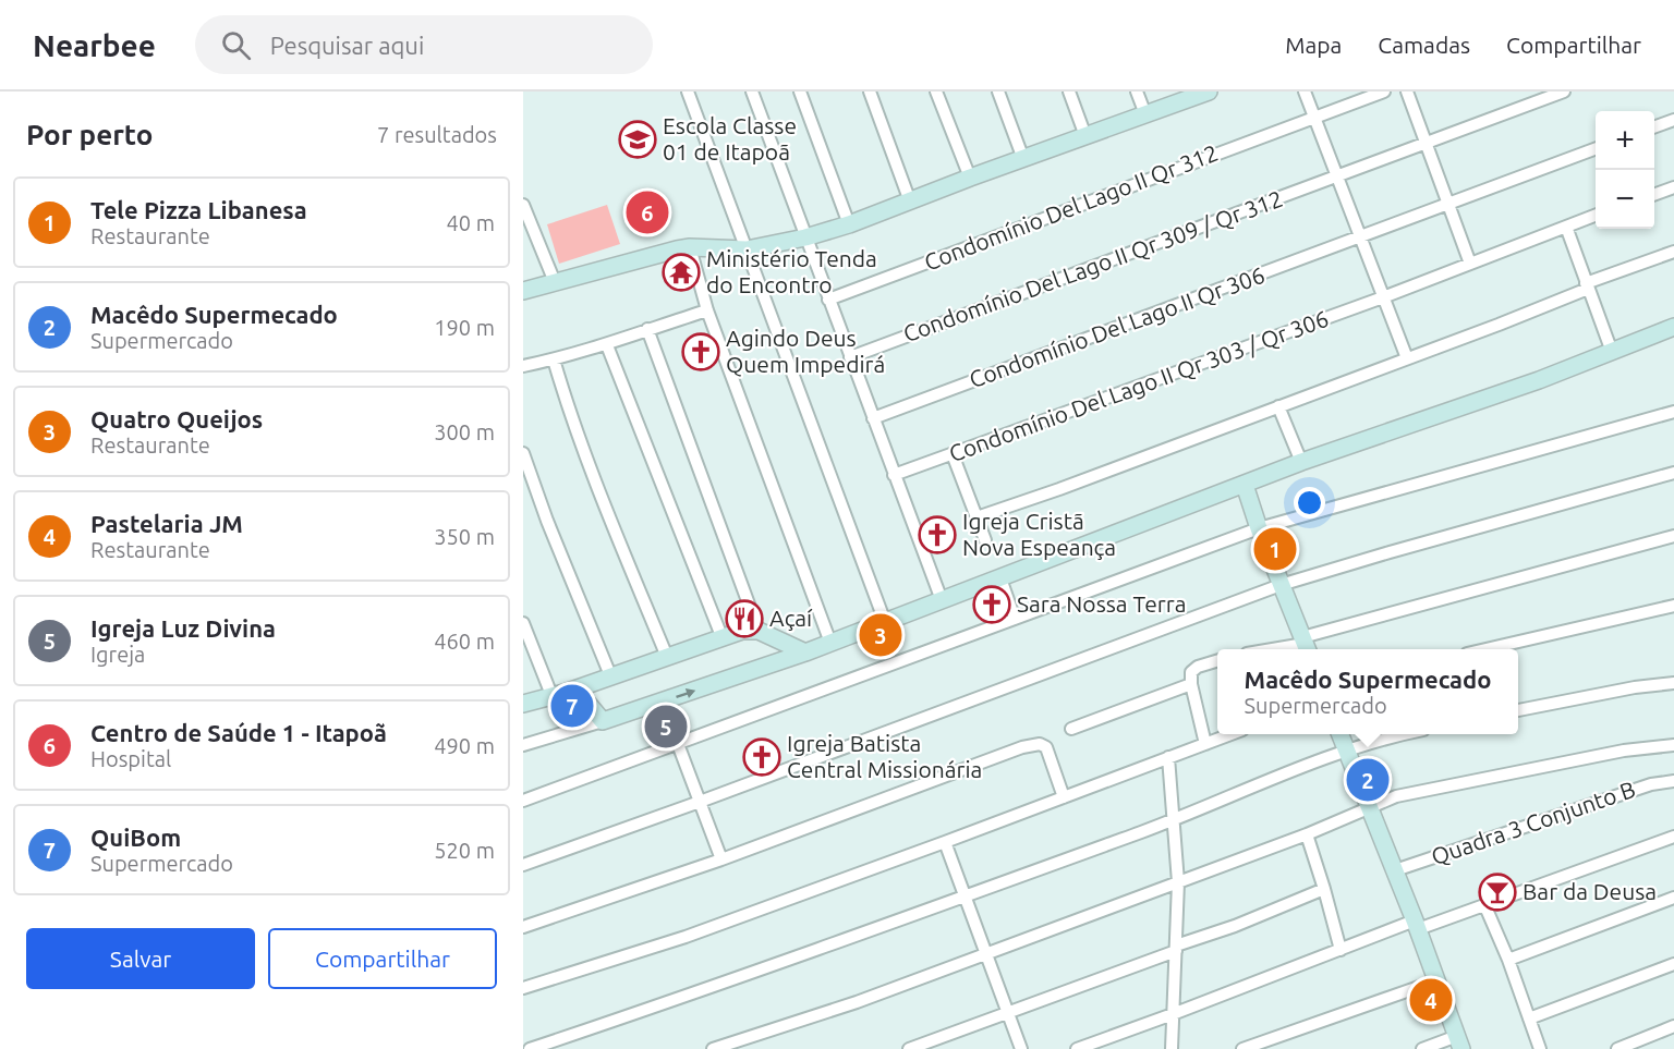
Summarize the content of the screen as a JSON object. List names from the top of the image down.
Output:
{
  "streets": {
    "street": [
      "Condomínio Del Lago II Qr 312",
      "Condomínio Del Lago II Qr 309 / Qr 312",
      "Condomínio Del Lago II Qr 306",
      "Condomínio Del Lago II Qr 303 / Qr 306",
      "Quadra 3 Conjunto B"
    ]
  },
  "places": {
    "school or university": ["Escola Classe 01 de Itapoã"],
    "temple": ["Ministério Tenda do Encontro"],
    "church": [
      "Agindo Deus Quem Impedirá",
      "Igreja Cristã Nova Espeança",
      "Sara Nossa Terra",
      "Igreja Batista Central Missionária"
    ],
    "restaurant": ["Açaí"],
    "bar": ["Bar da Deusa"]
  },
  "page": {
    "header": "Nearbee",
    "search": "Pesquisar aqui",
    "nav": ["Mapa", "Camadas", "Compartilhar"],
    "heading": ["Por perto", "7 resultados"],
    "map_buttons": ["+", "−"],
    "list": [
      {
        "mark": "1",
        "name": "Tele Pizza Libanesa",
        "note": "Restaurante",
        "value": "40 m"
      },
      {
        "mark": "2",
        "name": "Macêdo Supermecado",
        "note": "Supermercado",
        "value": "190 m"
      },
      {
        "mark": "3",
        "name": "Quatro Queijos",
        "note": "Restaurante",
        "value": "300 m"
      },
      {
        "mark": "4",
        "name": "Pastelaria JM",
        "note": "Restaurante",
        "value": "350 m"
      },
      {
        "mark": "5",
        "name": "Igreja Luz Divina",
        "note": "Igreja",
        "value": "460 m"
      },
      {
        "mark": "6",
        "name": "Centro de Saúde 1 - Itapoã",
        "note": "Hospital",
        "value": "490 m"
      },
      {
        "mark": "7",
        "name": "QuiBom",
        "note": "Supermercado",
        "value": "520 m"
      }
    ],
    "pins": [
      "6",
      "1",
      "3",
      "7",
      "5",
      "2",
      "4"
    ],
    "popup": ["Macêdo Supermecado", "Supermercado"],
    "buttons": ["Salvar", "Compartilhar"]
  }
}
